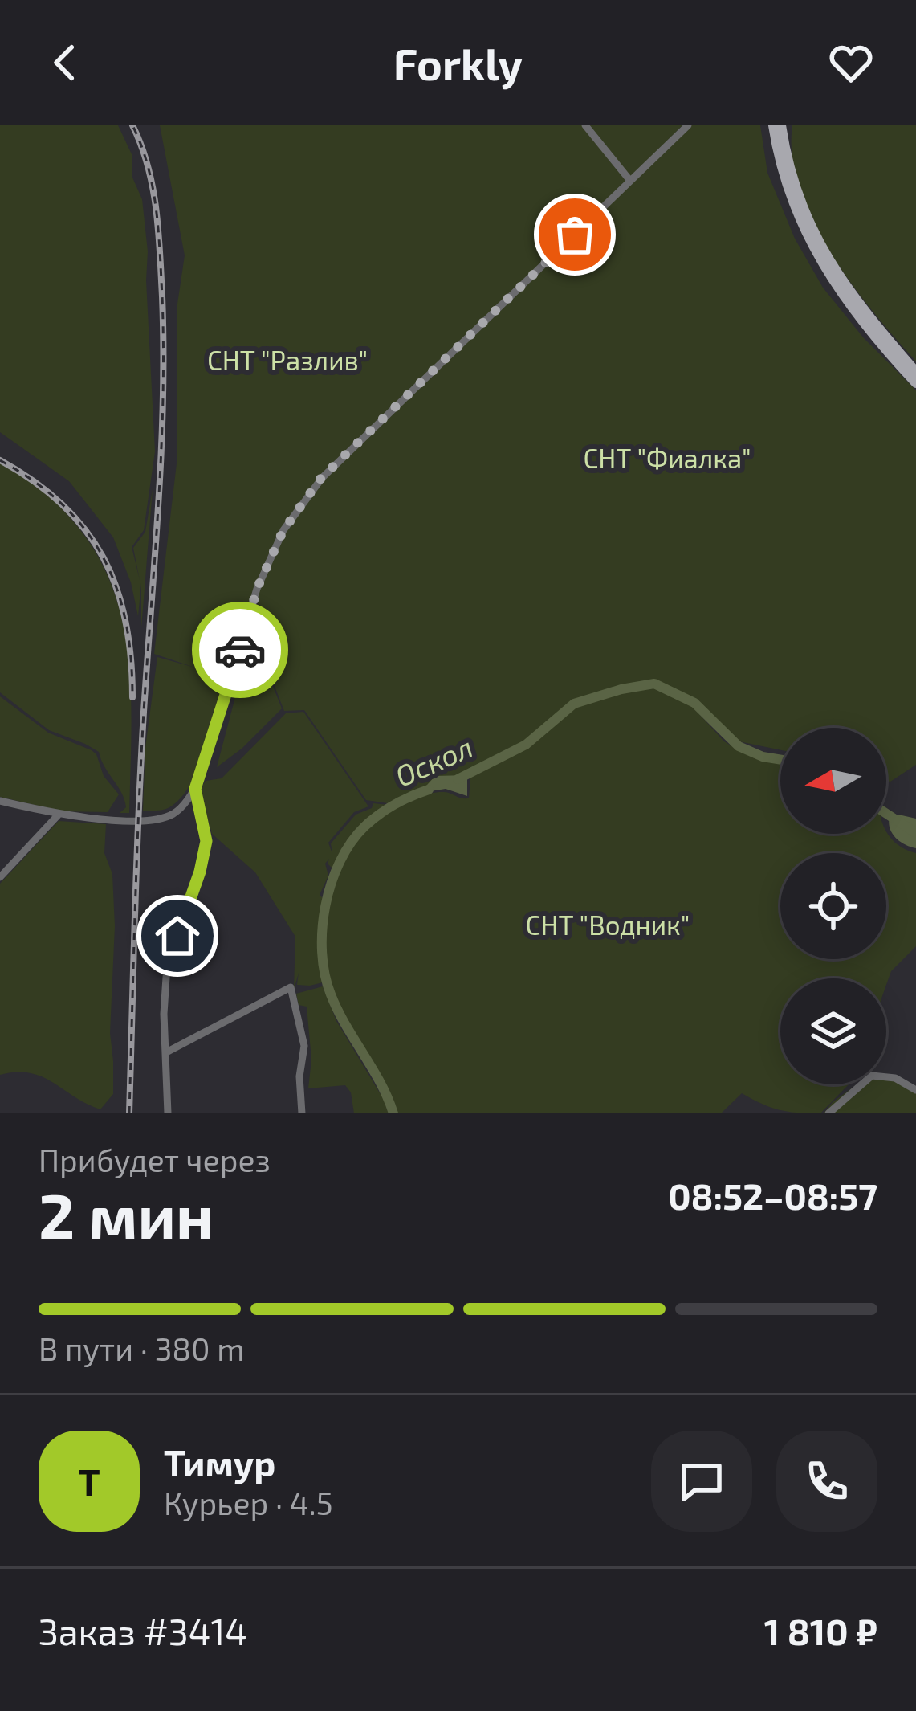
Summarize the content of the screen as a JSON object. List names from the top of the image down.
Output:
{
  "water": ["Оскол"],
  "parks": ["СНТ \"Разлив\"", "СНТ \"Фиалка\"", "СНТ \"Водник\""],
  "north": "left",
  "page": {
    "header": "Forkly",
    "heading": ["2 мин", "Прибудет через", "08:52–08:57"],
    "panel": [
      "Тимур",
      "Курьер · 4.5",
      "Заказ #3414",
      "1 810 ₽"
    ],
    "bar": "В пути · 380 m",
    "round": "Т"
  }
}
